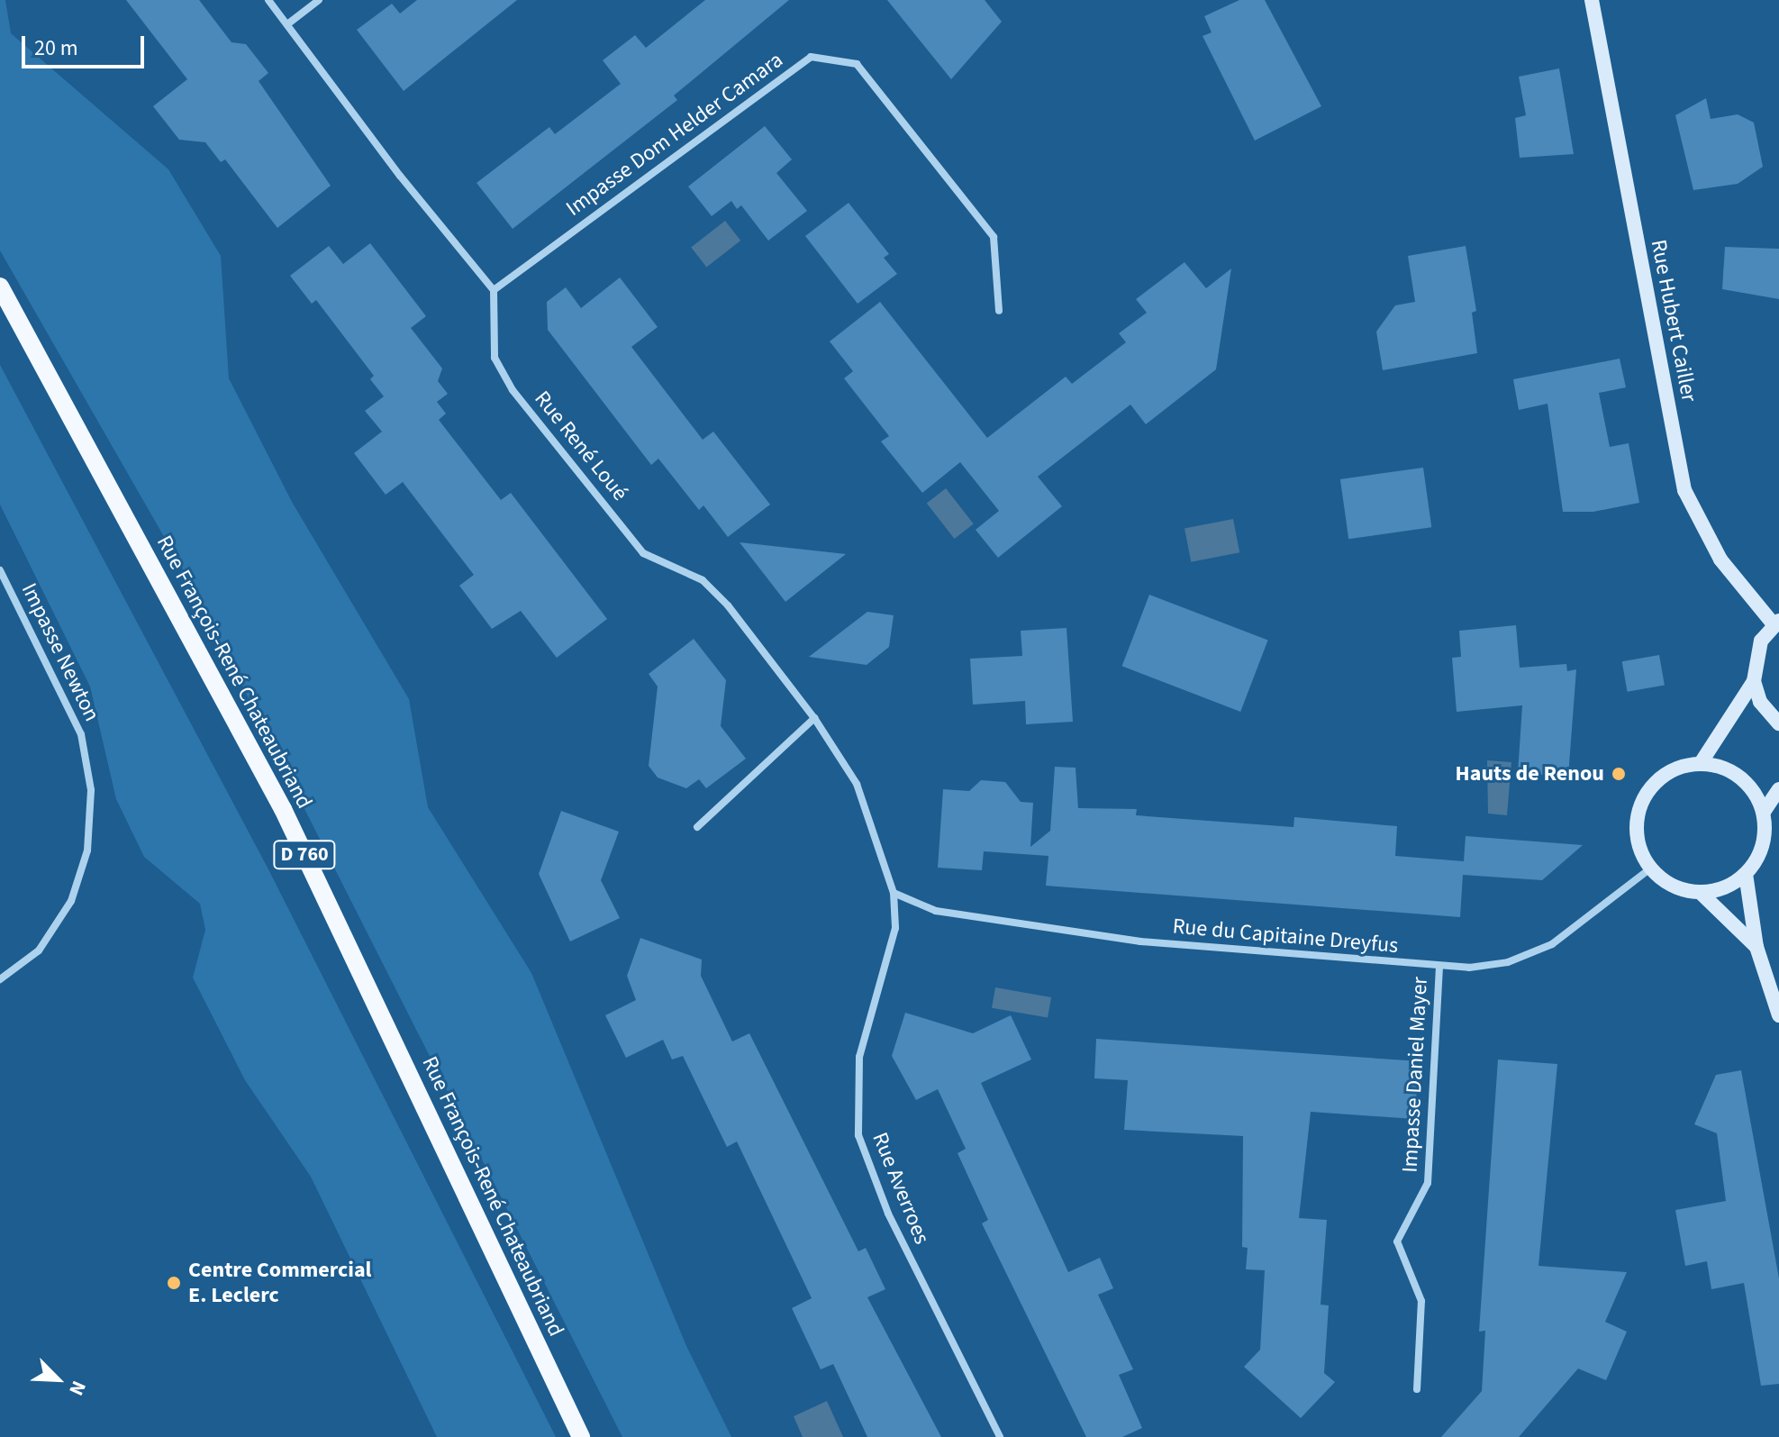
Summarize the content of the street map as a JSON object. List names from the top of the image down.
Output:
{
  "streets": {
    "main road": ["Rue François-René Chateaubriand", "D 760"],
    "street": [
      "Impasse Dom Helder Camara",
      "Rue Hubert Cailler",
      "Rue René Loué",
      "Impasse Newton",
      "Rue du Capitaine Dreyfus",
      "Impasse Daniel Mayer",
      "Rue Averroes"
    ]
  },
  "crossings": [
    ["Impasse Dom Helder Camara", "Rue René Loué"],
    ["Rue René Loué", "Rue du Capitaine Dreyfus"],
    ["Rue René Loué", "Rue Averroes"],
    ["Rue du Capitaine Dreyfus", "Impasse Daniel Mayer"],
    ["Rue du Capitaine Dreyfus", "Rue Averroes"]
  ],
  "places": ["Hauts de Renou", "Centre Commercial E. Leclerc"],
  "scale_bar": "20 m",
  "north": "bottom right"
}
